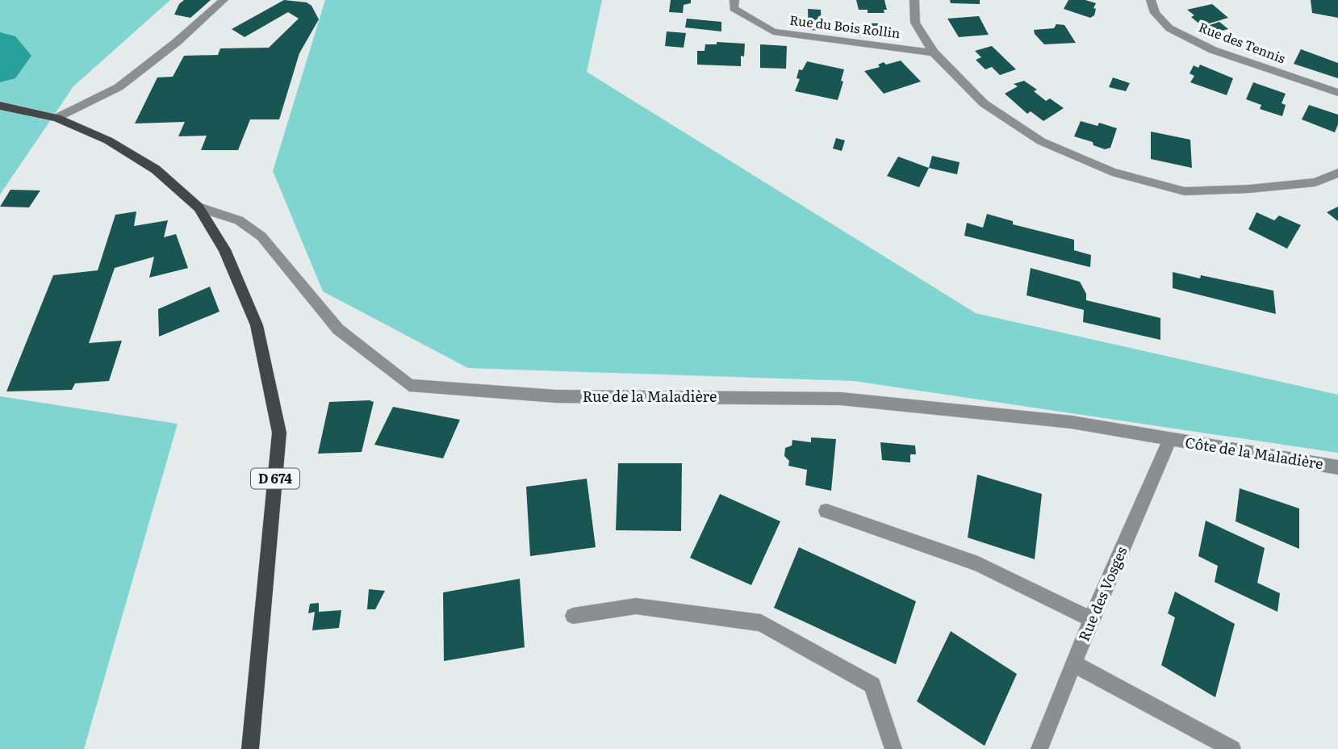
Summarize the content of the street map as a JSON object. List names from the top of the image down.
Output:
{
  "streets": {
    "main road": ["D 674"],
    "street": [
      "Rue du Bois Rollin",
      "Rue des Tennis",
      "Rue de la Maladière",
      "Côte de la Maladière",
      "Rue des Vosges"
    ]
  },
  "crossings": [
    ["Rue de la Maladière", "Côte de la Maladière"],
    ["Rue de la Maladière", "D 674"],
    ["Rue de la Maladière", "Rue des Vosges"],
    ["Côte de la Maladière", "Rue des Vosges"]
  ]
}
